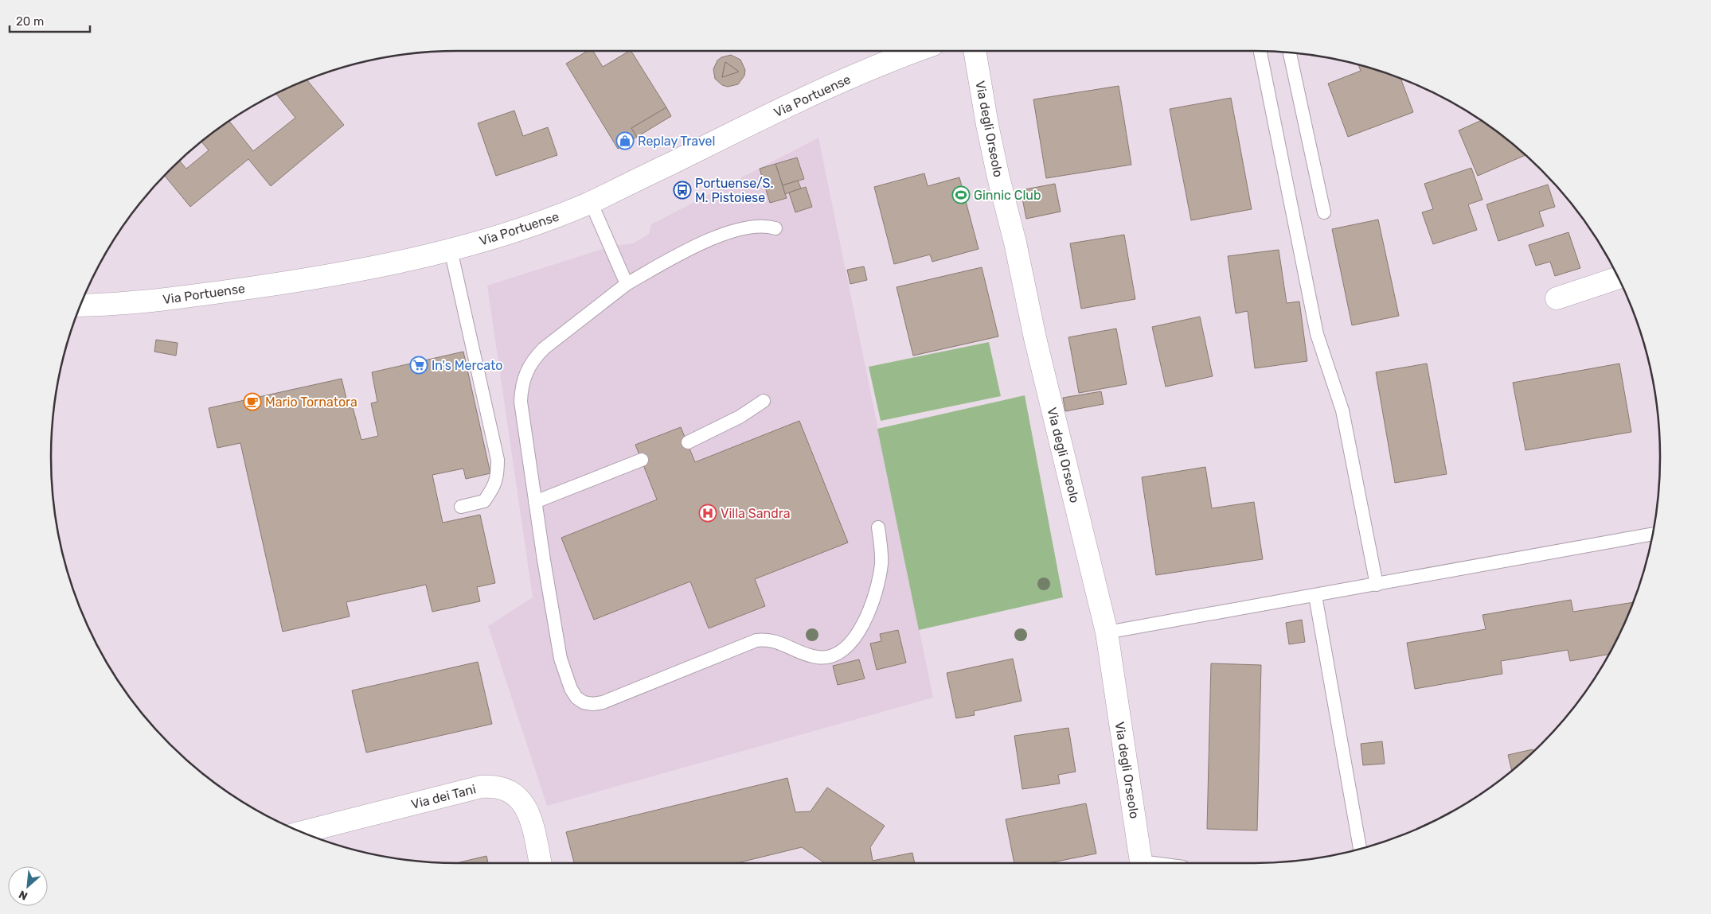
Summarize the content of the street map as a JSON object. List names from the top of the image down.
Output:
{
  "streets": {
    "street": ["Via Portuense", "Via degli Orseolo", "Via dei Tani"]
  },
  "places": {
    "shop": ["Replay Travel"],
    "bus stop": ["Portuense/S. M. Pistoiese"],
    "sports": ["Ginnic Club"],
    "supermarket": ["In's Mercato"],
    "cafe": ["Mario Tornatora"],
    "hospital": ["Villa Sandra"]
  },
  "scale_bar": "20 m",
  "north": "bottom left"
}
